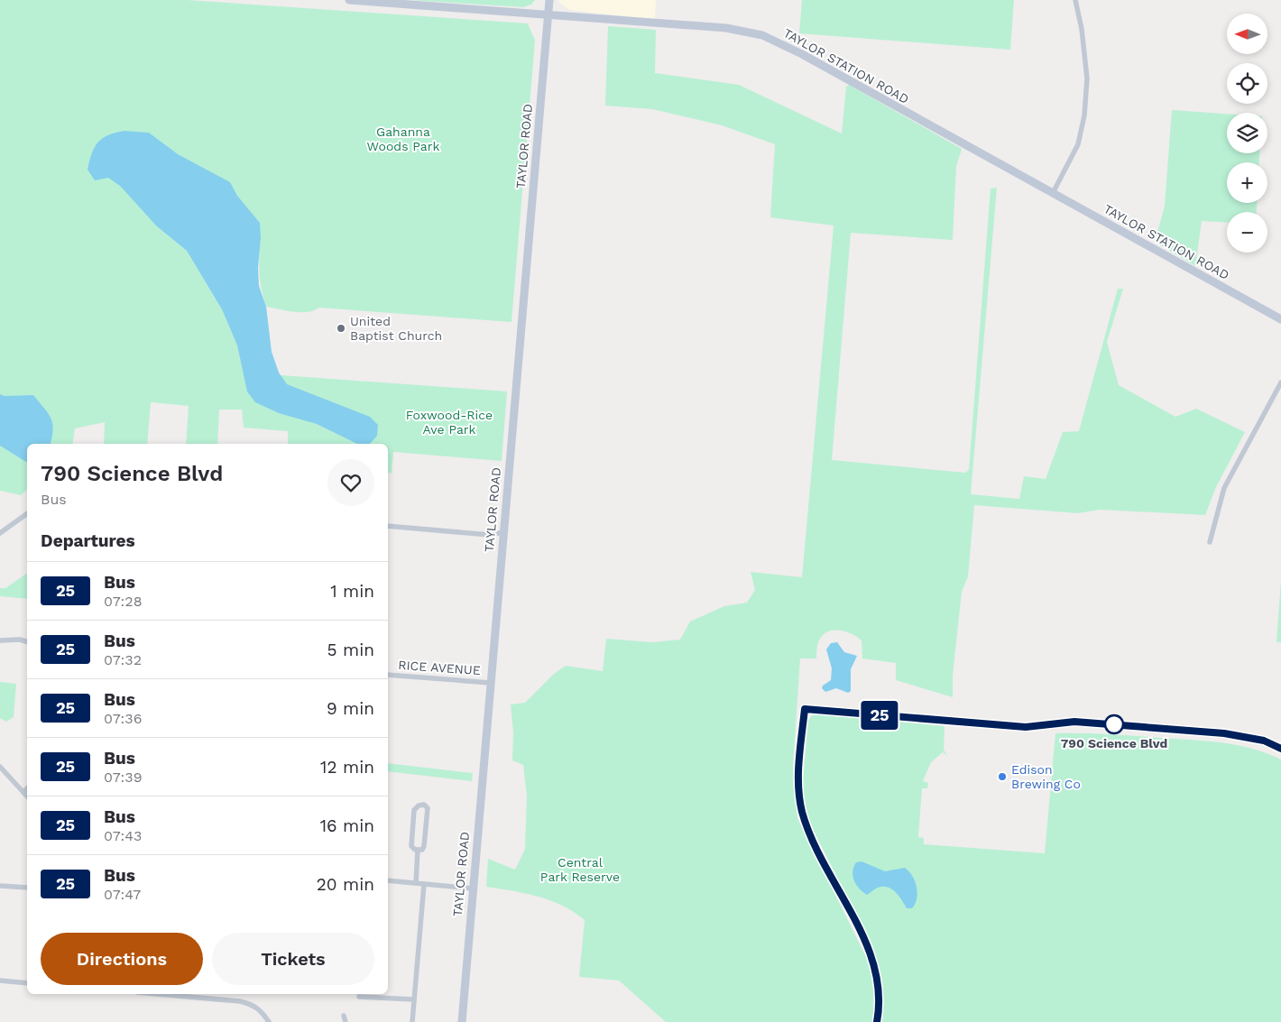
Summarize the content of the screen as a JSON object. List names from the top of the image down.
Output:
{
  "streets": {
    "main road": ["TAYLOR STATION ROAD", "TAYLOR ROAD"],
    "street": ["RICE AVENUE"]
  },
  "crossings": [
    ["TAYLOR STATION ROAD", "TAYLOR ROAD"],
    ["TAYLOR ROAD", "RICE AVENUE"]
  ],
  "parks": ["Gahanna Woods Park", "Foxwood-Rice Ave Park", "Central Park Reserve"],
  "places": ["United Baptist Church", "790 Science Blvd", "Edison Brewing Co"],
  "lines": ["bus line 25"],
  "north": "left",
  "page": {
    "on_map": "25",
    "map_buttons": ["+", "−"],
    "heading": [
      ["790 Science Blvd", "Bus"],
      "Departures"
    ],
    "list": [
      {
        "mark": "25",
        "name": "Bus",
        "note": "07:28",
        "value": "1 min"
      },
      {
        "mark": "25",
        "name": "Bus",
        "note": "07:32",
        "value": "5 min"
      },
      {
        "mark": "25",
        "name": "Bus",
        "note": "07:36",
        "value": "9 min"
      },
      {
        "mark": "25",
        "name": "Bus",
        "note": "07:39",
        "value": "12 min"
      },
      {
        "mark": "25",
        "name": "Bus",
        "note": "07:43",
        "value": "16 min"
      },
      {
        "mark": "25",
        "name": "Bus",
        "note": "07:47",
        "value": "20 min"
      }
    ],
    "buttons": ["Directions", "Tickets"]
  }
}
